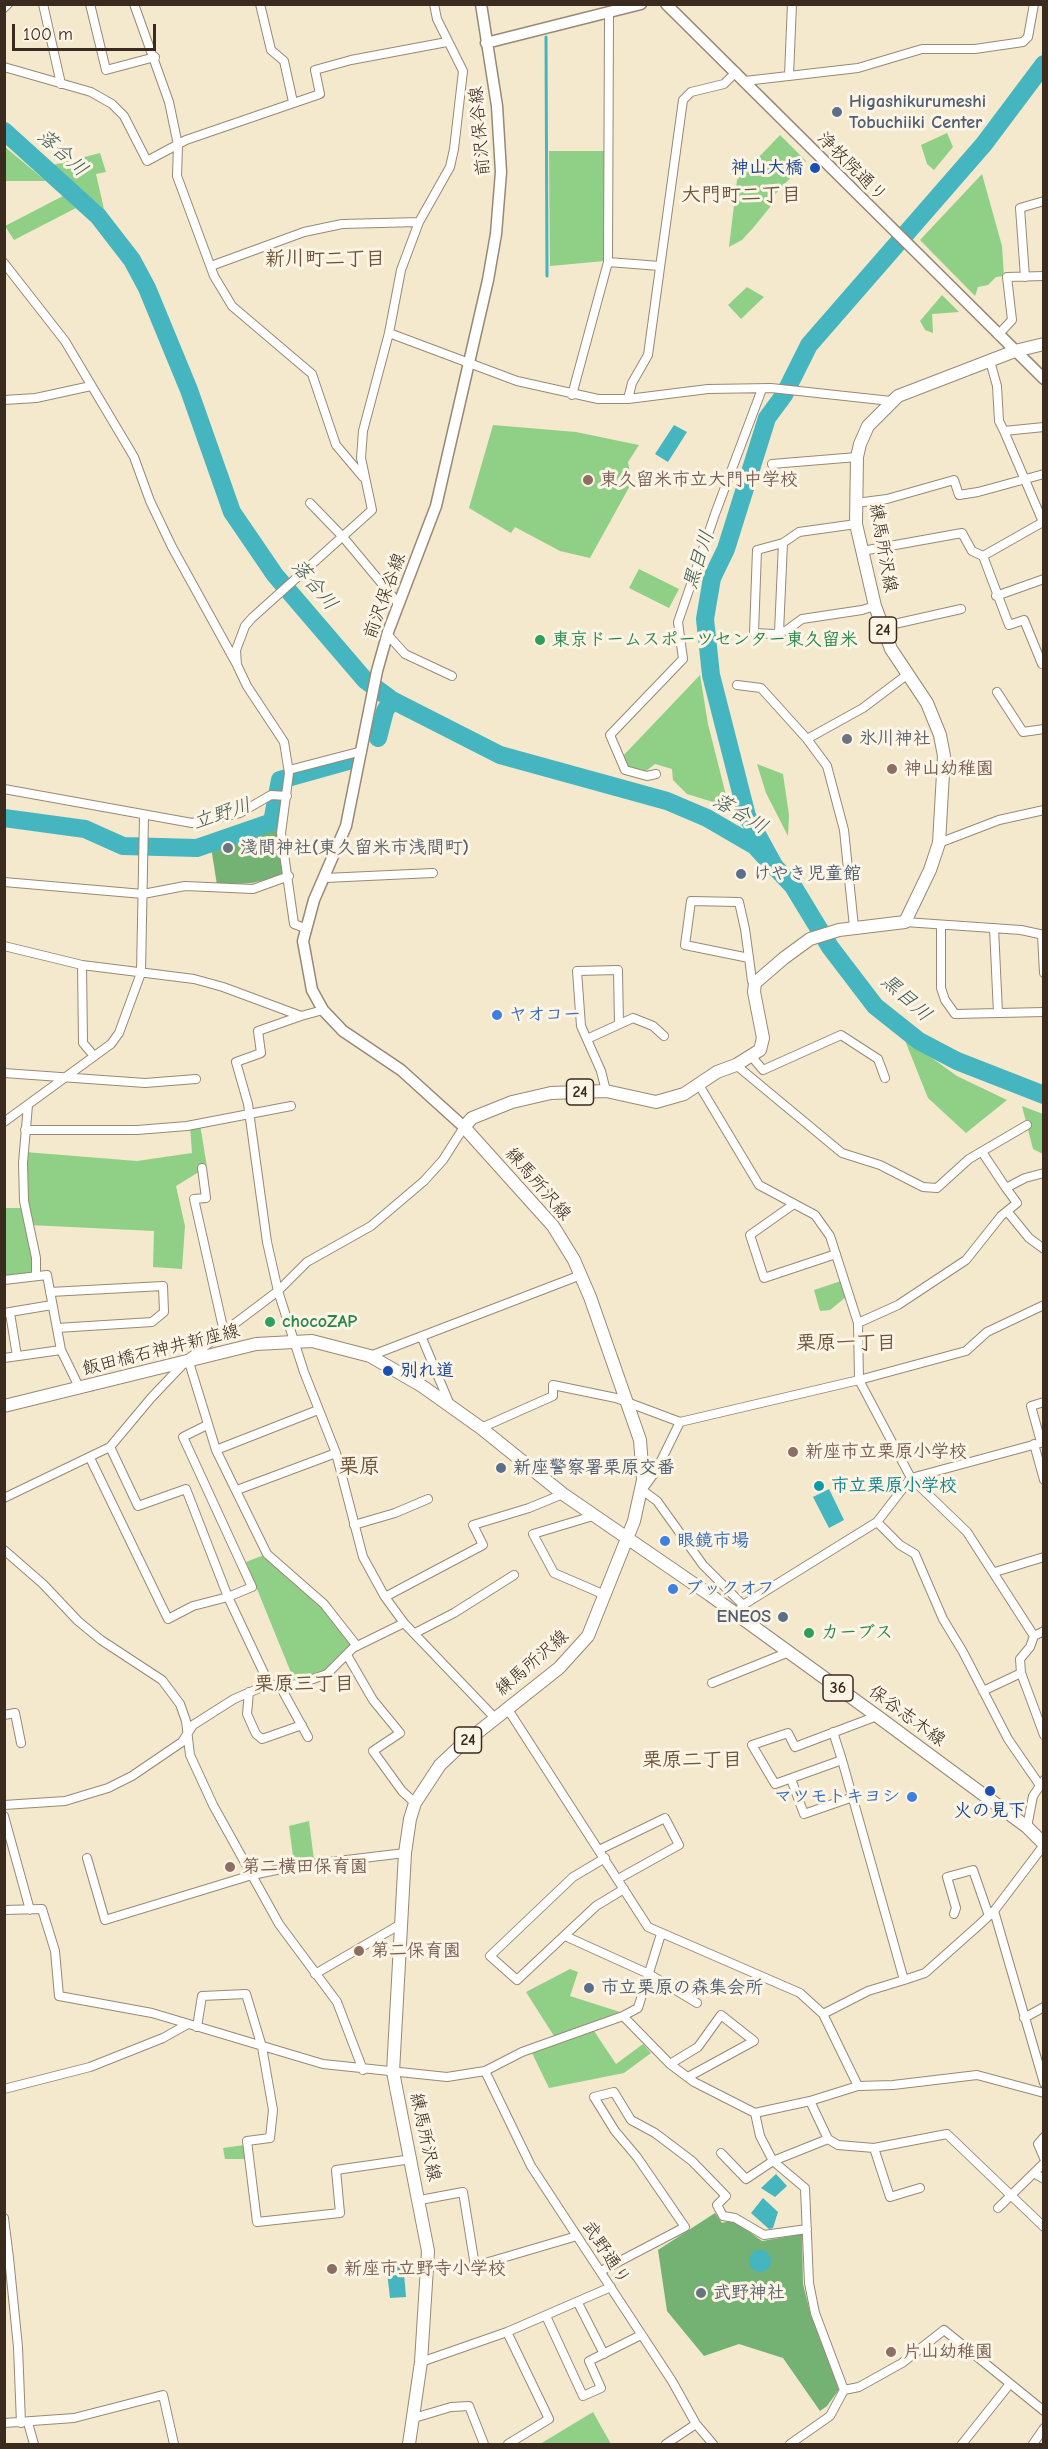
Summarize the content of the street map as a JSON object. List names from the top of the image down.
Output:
{
  "streets": {
    "main road": [
      "前沢保谷線",
      "浄牧院通り",
      "練馬所沢線",
      "24",
      "飯田橋石神井新座線",
      "36",
      "保谷志木線"
    ],
    "street": ["武野通り"]
  },
  "crossings": [
    ["前沢保谷線", "練馬所沢線"],
    ["前沢保谷線", "24"],
    ["浄牧院通り", "練馬所沢線"],
    ["練馬所沢線", "24"],
    ["練馬所沢線", "飯田橋石神井新座線"],
    ["練馬所沢線", "保谷志木線"],
    ["飯田橋石神井新座線", "保谷志木線"]
  ],
  "districts": [
    "大門町二丁目",
    "新川町二丁目",
    "栗原一丁目",
    "栗原",
    "栗原三丁目",
    "栗原二丁目"
  ],
  "water": ["落合川", "黒目川", "立野川"],
  "places": [
    "Higashikurumeshi Tobuchiiki Center",
    "神山大橋",
    "東久留米市立大門中学校",
    "東京ドームスポーツセンター東久留米",
    "氷川神社",
    "神山幼稚園",
    "淺間神社(東久留米市浅間町)",
    "けやき児童館",
    "ヤオコー",
    "chocoZAP",
    "別れ道",
    "新座市立栗原小学校",
    "新座警察署栗原交番",
    "市立栗原小学校",
    "眼鏡市場",
    "ブックオフ",
    "ENEOS",
    "カーブス",
    "火の見下",
    "マツモトキヨシ",
    "第二横田保育園",
    "第二保育園",
    "市立栗原の森集会所",
    "新座市立野寺小学校",
    "武野神社",
    "片山幼稚園"
  ],
  "scale_bar": "100 m"
}
